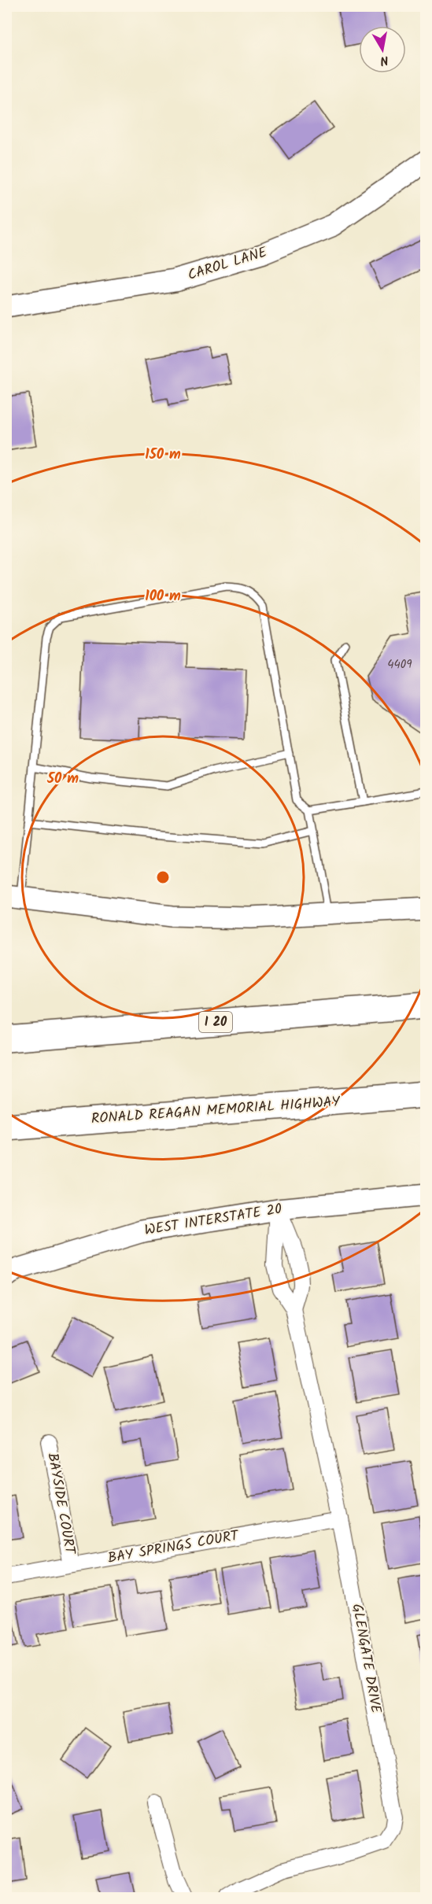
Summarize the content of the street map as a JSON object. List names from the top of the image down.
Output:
{
  "streets": {
    "highway": ["I 20", "RONALD REAGAN MEMORIAL HIGHWAY"],
    "main road": ["CAROL LANE", "WEST INTERSTATE 20"],
    "street": ["BAYSIDE COURT", "BAY SPRINGS COURT", "GLENGATE DRIVE"]
  },
  "crossings": [
    ["WEST INTERSTATE 20", "GLENGATE DRIVE"],
    ["BAYSIDE COURT", "BAY SPRINGS COURT"],
    ["BAY SPRINGS COURT", "GLENGATE DRIVE"]
  ],
  "house_numbers": ["4409"],
  "north": "bottom",
  "rings": ["150 m", "100 m", "50 m"]
}
